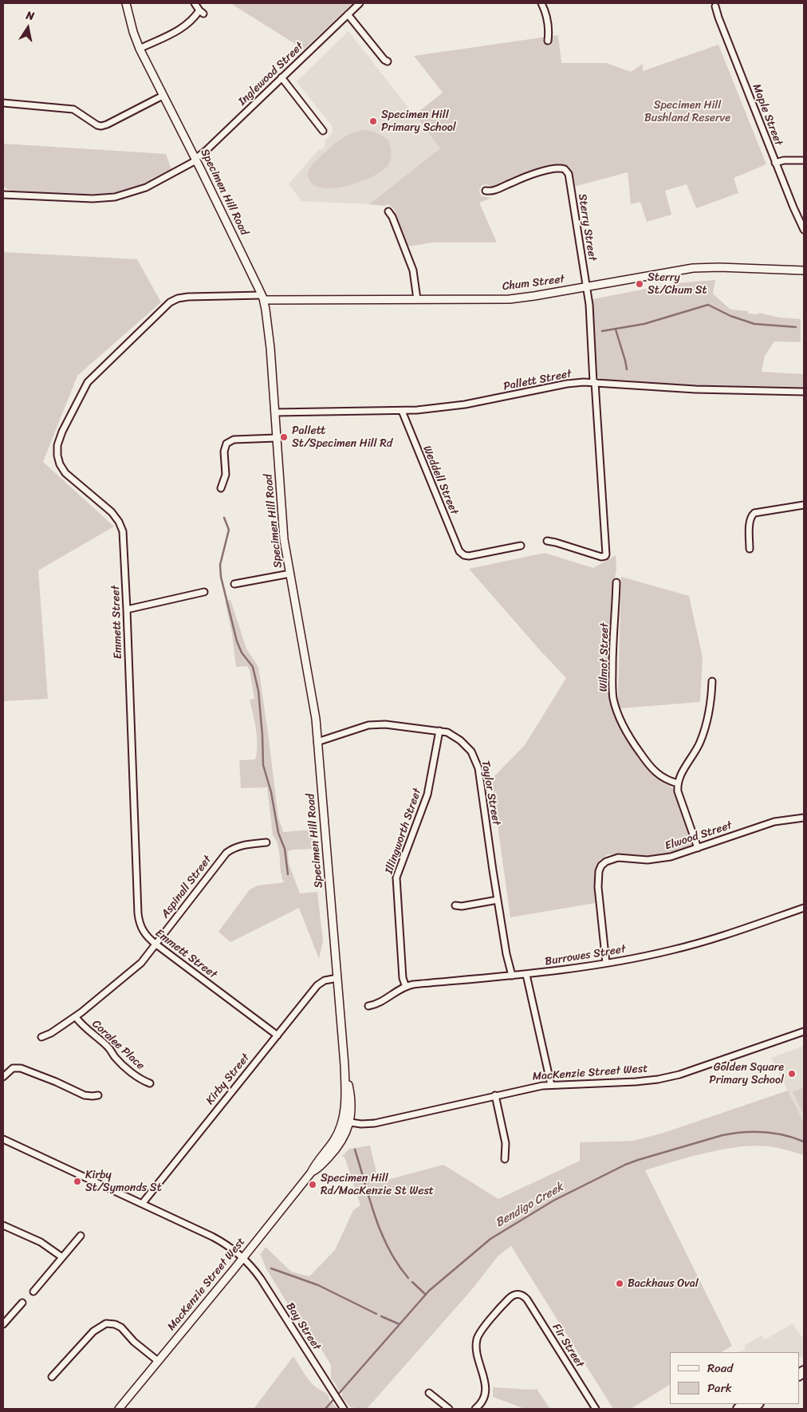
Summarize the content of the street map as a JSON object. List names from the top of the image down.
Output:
{
  "streets": {
    "main road": ["Specimen Hill Road", "Chum Street", "MacKenzie Street West"],
    "street": [
      "Inglewood Street",
      "Maple Street",
      "Sterry Street",
      "Pallett Street",
      "Weddell Street",
      "Emmett Street",
      "Wilmot Street",
      "Taylor Street",
      "Illingworth Street",
      "Elwood Street",
      "Aspinall Street",
      "Burrowes Street",
      "Coralee Place",
      "Kirby Street",
      "Bay Street",
      "Fir Street"
    ]
  },
  "crossings": [
    ["Inglewood Street", "Specimen Hill Road"],
    ["Specimen Hill Road", "Chum Street"],
    ["Specimen Hill Road", "Pallett Street"],
    ["Specimen Hill Road", "Emmett Street"],
    ["Specimen Hill Road", "Taylor Street"],
    ["Specimen Hill Road", "MacKenzie Street West"],
    ["Specimen Hill Road", "Kirby Street"],
    ["Sterry Street", "Chum Street"],
    ["Chum Street", "Emmett Street"],
    ["Pallett Street", "Weddell Street"],
    ["Emmett Street", "Aspinall Street"],
    ["Emmett Street", "Kirby Street"],
    ["Taylor Street", "Illingworth Street"],
    ["Taylor Street", "Burrowes Street"],
    ["Illingworth Street", "Burrowes Street"],
    ["Elwood Street", "Burrowes Street"],
    ["Aspinall Street", "Coralee Place"],
    ["MacKenzie Street West", "Bay Street"],
    ["Kirby Street", "Bay Street"]
  ],
  "water": ["Bendigo Creek"],
  "parks": ["Specimen Hill Bushland Reserve"],
  "places": [
    "Specimen Hill Primary School",
    "Sterry St/Chum St",
    "Pallett St/Specimen Hill Rd",
    "Golden Square Primary School",
    "Kirby St/Symonds St",
    "Specimen Hill Rd/MacKenzie St West",
    "Backhaus Oval"
  ],
  "legend": ["Road", "Park"],
  "north": "top"
}
